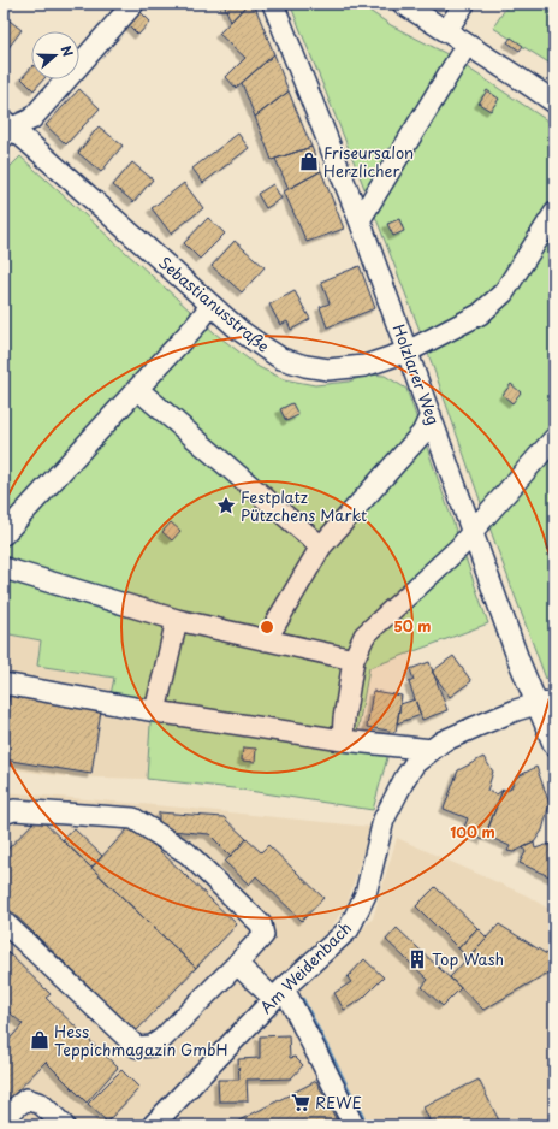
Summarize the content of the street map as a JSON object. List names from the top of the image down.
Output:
{
  "streets": {
    "street": ["Sebastianusstraße", "Holzlarer Weg", "Am Weidenbach"]
  },
  "crossings": [
    ["Sebastianusstraße", "Holzlarer Weg"],
    ["Holzlarer Weg", "Am Weidenbach"]
  ],
  "places": {
    "shop": ["Friseursalon Herzlicher", "Hess Teppichmagazin GmbH"],
    "place": ["Festplatz Pützchens Markt"],
    "building": ["Top Wash"],
    "supermarket": ["REWE"]
  },
  "north": "right",
  "rings": ["50 m", "100 m"]
}
